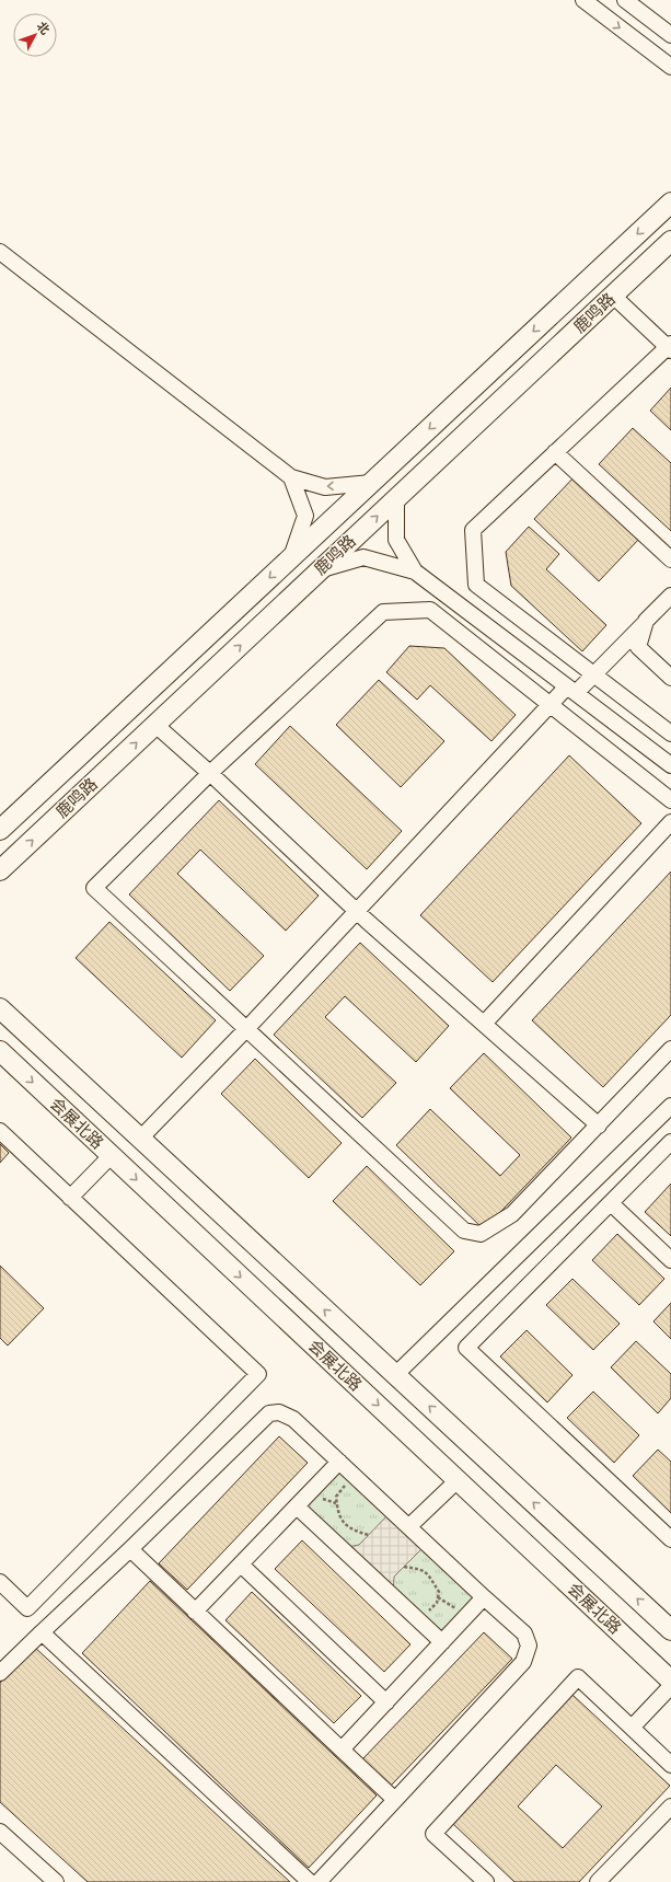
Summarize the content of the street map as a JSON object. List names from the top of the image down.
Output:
{
  "streets": {
    "main road": ["鹿鸣路", "会展北路"]
  },
  "north": "top right"
}
